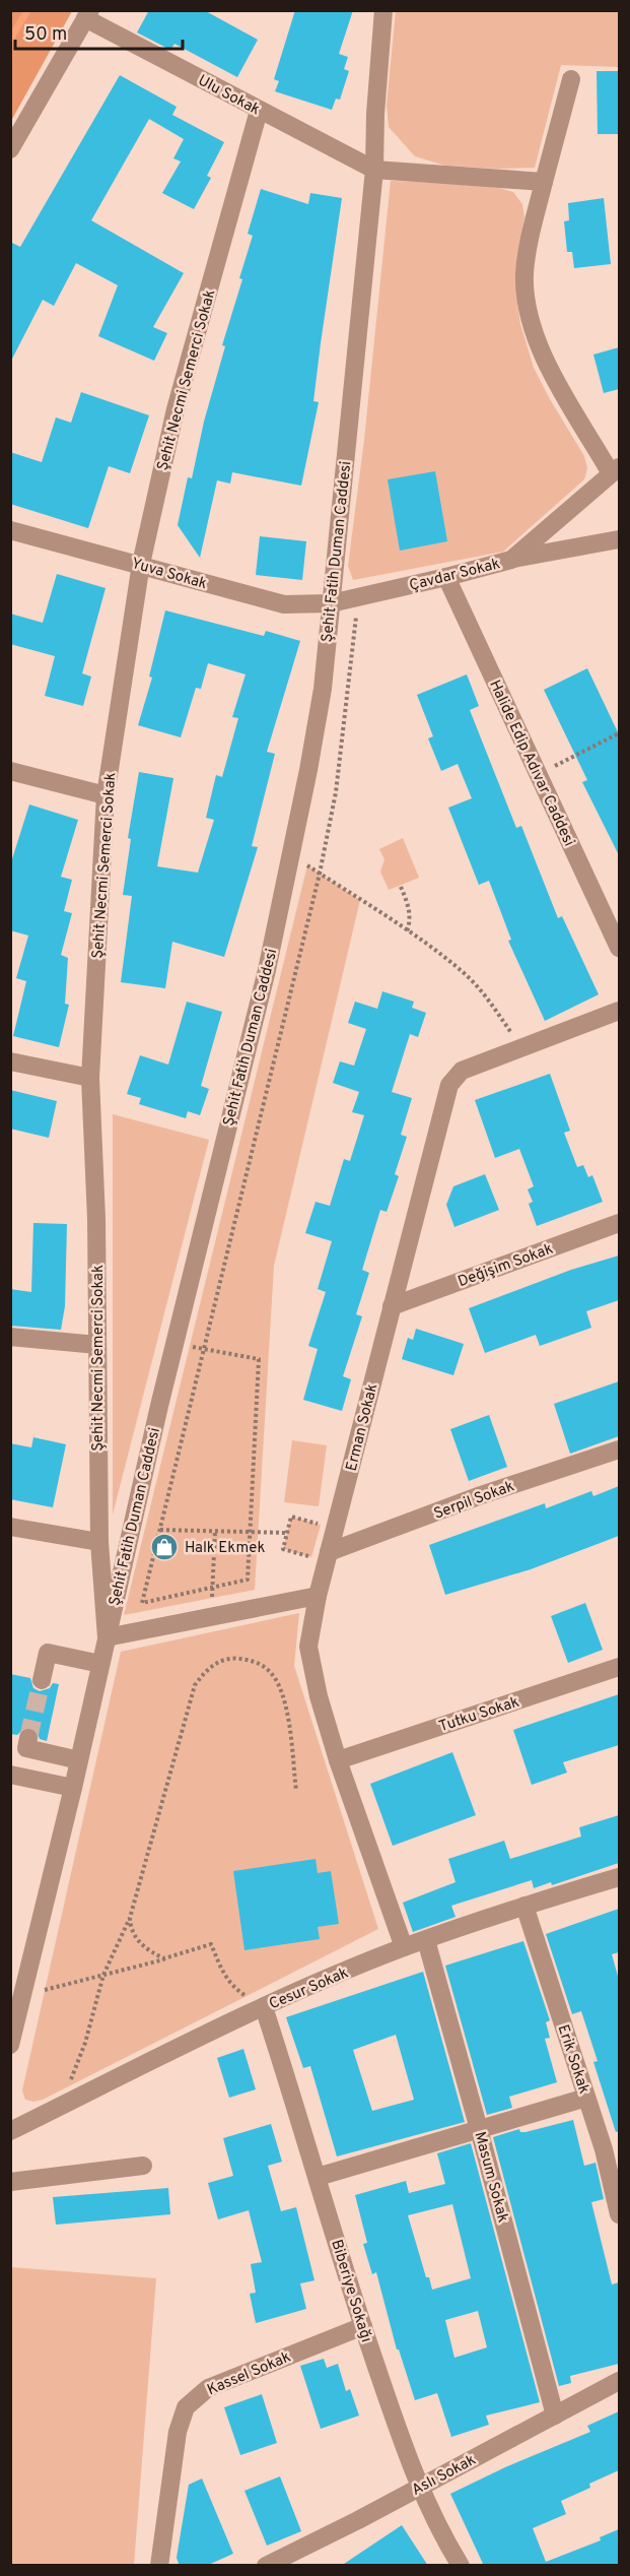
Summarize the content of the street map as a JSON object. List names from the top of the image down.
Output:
{
  "streets": {
    "street": [
      "Ulu Sokak",
      "Şehit Necmi Semerci Sokak",
      "Şehit Fatih Duman Caddesi",
      "Yuva Sokak",
      "Çavdar Sokak",
      "Halide Edip Adıvar Caddesi",
      "Değişim Sokak",
      "Erman Sokak",
      "Serpil Sokak",
      "Tutku Sokak",
      "Cesur Sokak",
      "Erik Sokak",
      "Masum Sokak",
      "Biberiye Sokağı",
      "Kassel Sokak",
      "Aslı Sokak"
    ]
  },
  "crossings": [
    ["Ulu Sokak", "Şehit Necmi Semerci Sokak"],
    ["Ulu Sokak", "Şehit Fatih Duman Caddesi"],
    ["Şehit Necmi Semerci Sokak", "Şehit Fatih Duman Caddesi"],
    ["Şehit Necmi Semerci Sokak", "Yuva Sokak"],
    ["Şehit Fatih Duman Caddesi", "Yuva Sokak"],
    ["Şehit Fatih Duman Caddesi", "Çavdar Sokak"],
    ["Yuva Sokak", "Çavdar Sokak"],
    ["Çavdar Sokak", "Halide Edip Adıvar Caddesi"],
    ["Değişim Sokak", "Erman Sokak"],
    ["Erman Sokak", "Serpil Sokak"],
    ["Erman Sokak", "Tutku Sokak"],
    ["Erman Sokak", "Cesur Sokak"],
    ["Cesur Sokak", "Erik Sokak"],
    ["Cesur Sokak", "Masum Sokak"],
    ["Cesur Sokak", "Biberiye Sokağı"],
    ["Masum Sokak", "Aslı Sokak"],
    ["Biberiye Sokağı", "Kassel Sokak"],
    ["Biberiye Sokağı", "Aslı Sokak"]
  ],
  "places": {
    "shop": ["Halk Ekmek"]
  },
  "scale_bar": "50 m"
}
